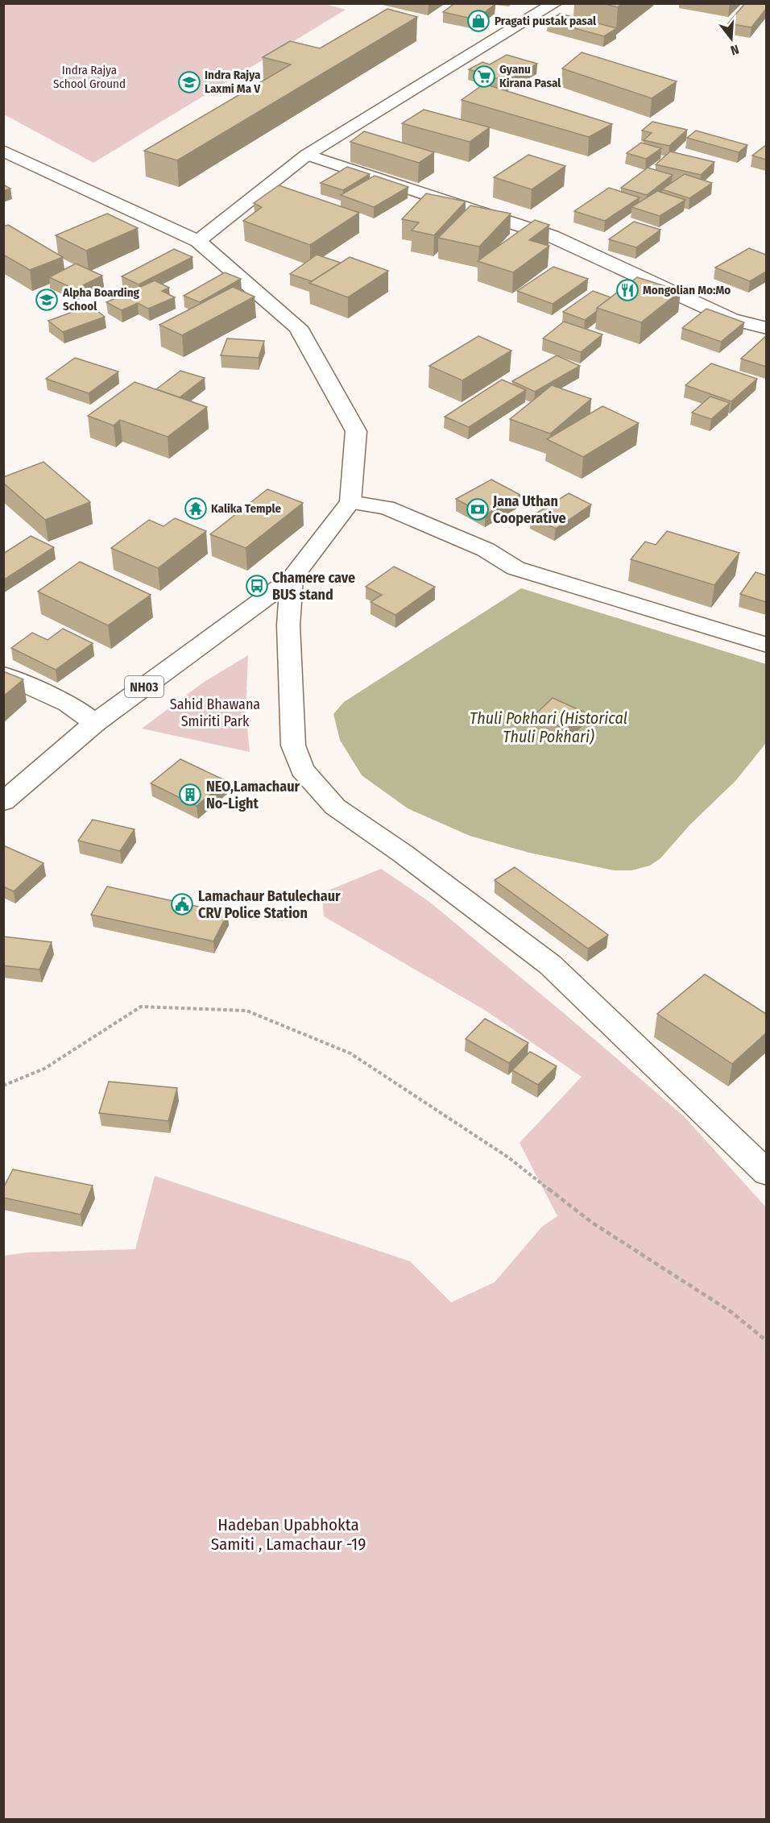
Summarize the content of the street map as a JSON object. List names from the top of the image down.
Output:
{
  "streets": {
    "main road": ["NH03"]
  },
  "water": ["Thuli Pokhari (Historical Thuli Pokhari)"],
  "parks": ["Indra Rajya School Ground", "Sahid Bhawana Smiriti Park", "Hadeban Upabhokta Samiti , Lamachaur -19"],
  "places": {
    "shop": ["Pragati pustak pasal"],
    "supermarket": ["Gyanu Kirana Pasal"],
    "school or university": ["Indra Rajya Laxmi Ma V", "Alpha Boarding School"],
    "restaurant": ["Mongolian Mo:Mo"],
    "temple": ["Kalika Temple"],
    "bank": ["Jana Uthan Cooperative"],
    "bus stop": ["Chamere cave BUS stand"],
    "building": ["NEO,Lamachaur No-Light"],
    "public building": ["Lamachaur Batulechaur CRV Police Station"]
  },
  "north": "bottom"
}
